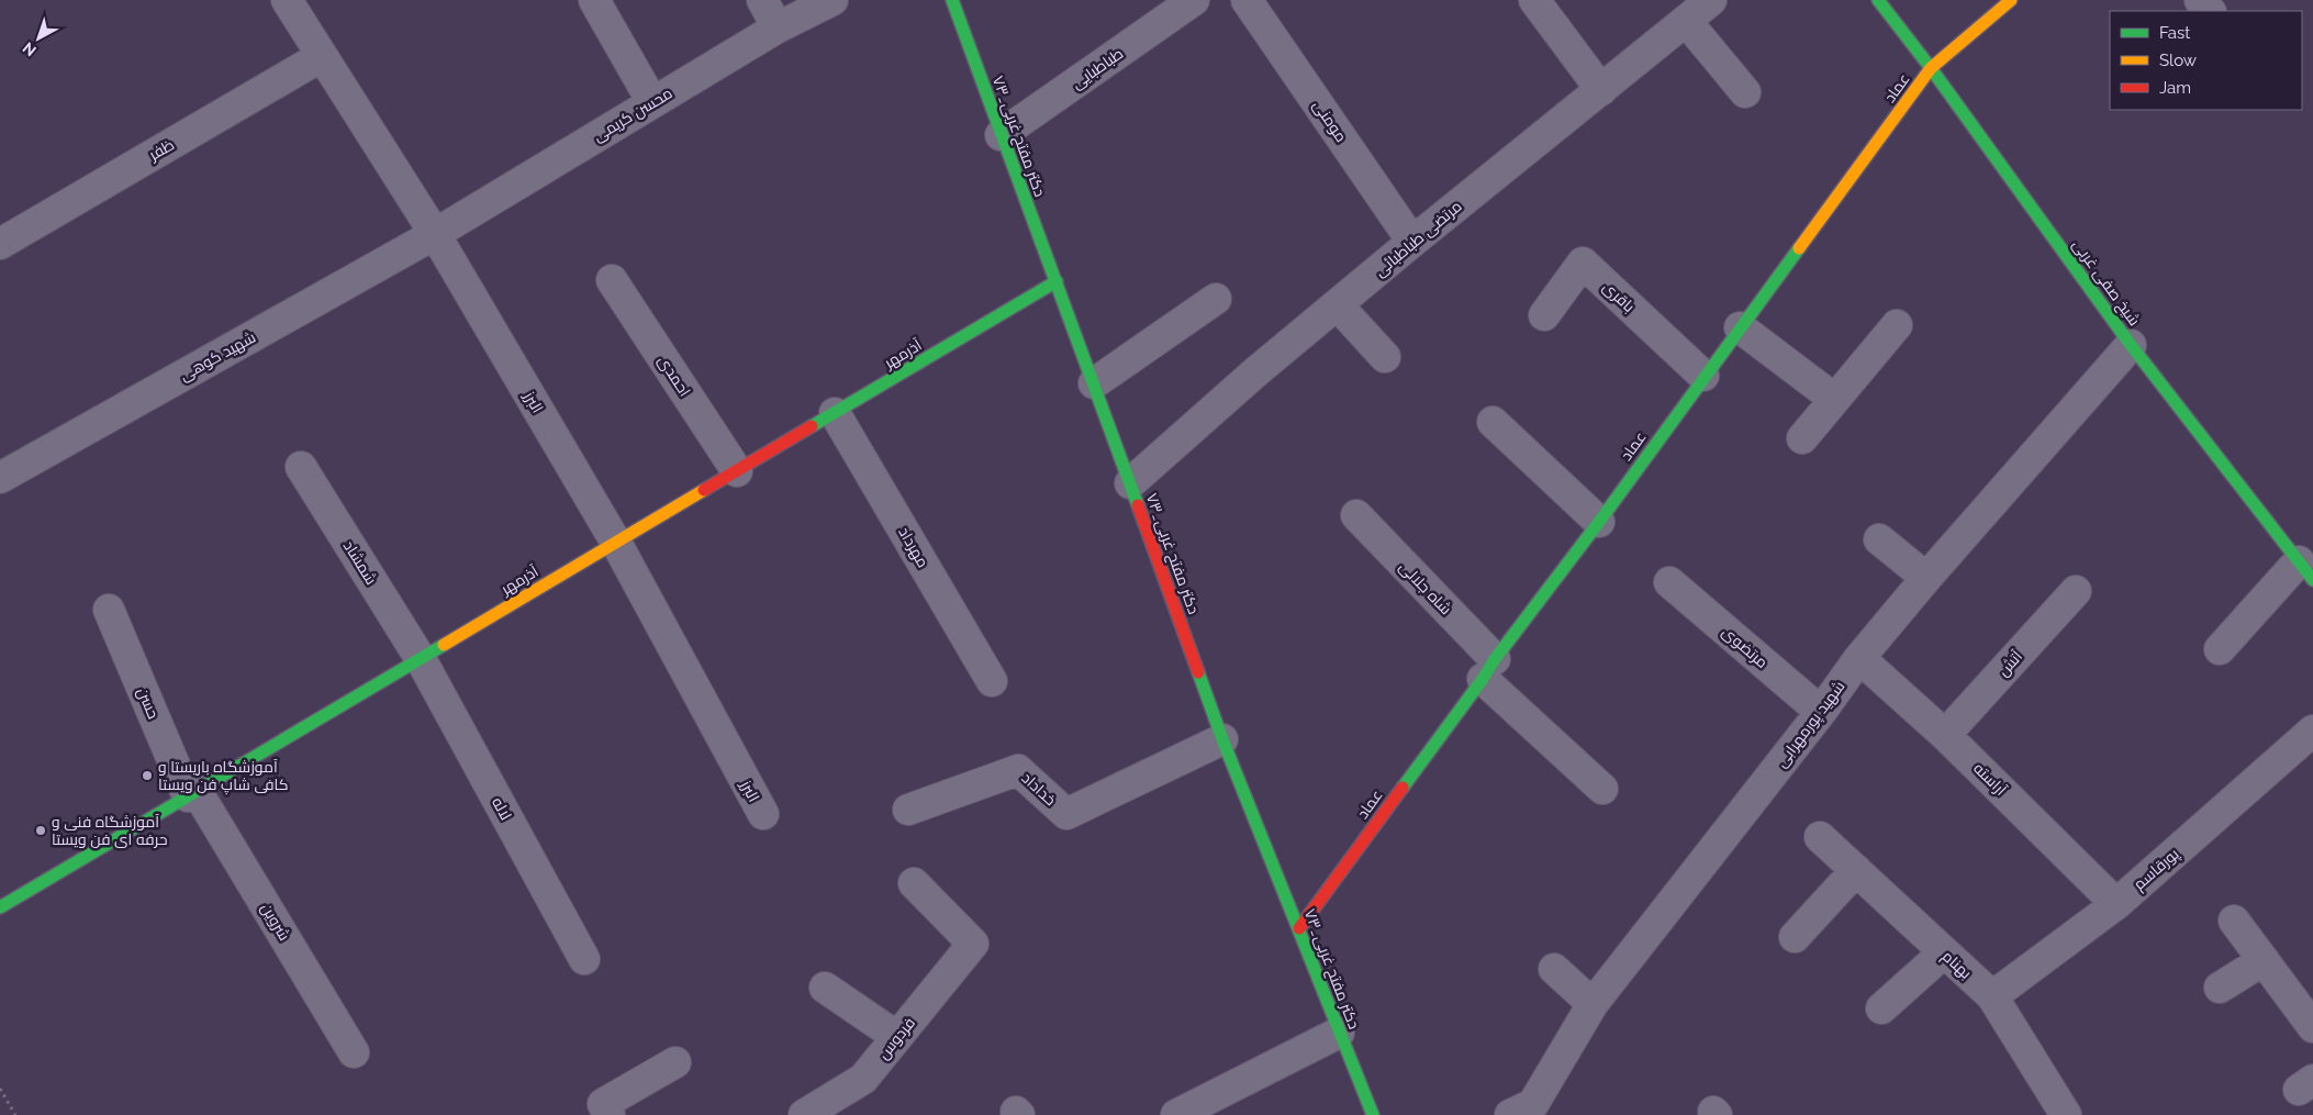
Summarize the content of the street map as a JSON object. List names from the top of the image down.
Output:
{
  "streets": {
    "street": [
      "طباطبایی",
      "عماد",
      "محسن کریمی",
      "مومنی",
      "۷۳_دکتر مفتح غربی",
      "ظفر",
      "مرتضی طباطبائی",
      "شیخ صفی غربی",
      "باقری",
      "آذرمهر",
      "شهید کوهی",
      "احمدی",
      "البرز",
      "مهرداد",
      "شمشاد",
      "شاه جلالی",
      "مرتضوی",
      "آتش",
      "حسن",
      "شهید پورمهرابی",
      "آراسته",
      "خداداد",
      "لاله",
      "پورقاسم",
      "شروین",
      "بهنام",
      "فردوس"
    ]
  },
  "crossings": [
    ["طباطبایی", "۷۳_دکتر مفتح غربی"],
    ["عماد", "۷۳_دکتر مفتح غربی"],
    ["عماد", "شیخ صفی غربی"],
    ["عماد", "باقری"],
    ["عماد", "شاه جلالی"],
    ["محسن کریمی", "شهید کوهی"],
    ["محسن کریمی", "البرز"],
    ["مومنی", "مرتضی طباطبائی"],
    ["۷۳_دکتر مفتح غربی", "مرتضی طباطبائی"],
    ["۷۳_دکتر مفتح غربی", "آذرمهر"],
    ["۷۳_دکتر مفتح غربی", "خداداد"],
    ["ظفر", "البرز"],
    ["شیخ صفی غربی", "شهید پورمهرابی"],
    ["آذرمهر", "احمدی"],
    ["آذرمهر", "البرز"],
    ["آذرمهر", "مهرداد"],
    ["آذرمهر", "شمشاد"],
    ["آذرمهر", "حسن"],
    ["آذرمهر", "لاله"],
    ["آذرمهر", "شروین"],
    ["شهید کوهی", "البرز"],
    ["شمشاد", "لاله"],
    ["مرتضوی", "شهید پورمهرابی"],
    ["آتش", "آراسته"],
    ["حسن", "شروین"],
    ["شهید پورمهرابی", "آراسته"],
    ["آراسته", "پورقاسم"],
    ["پورقاسم", "بهنام"]
  ],
  "places": ["آموزشگاه باریستا و کافی شاپ فن ویستا", "آموزشگاه فنی و حرفه ای فن ویستا"],
  "legend": ["Fast", "Slow", "Jam"],
  "north": "bottom left"
}
